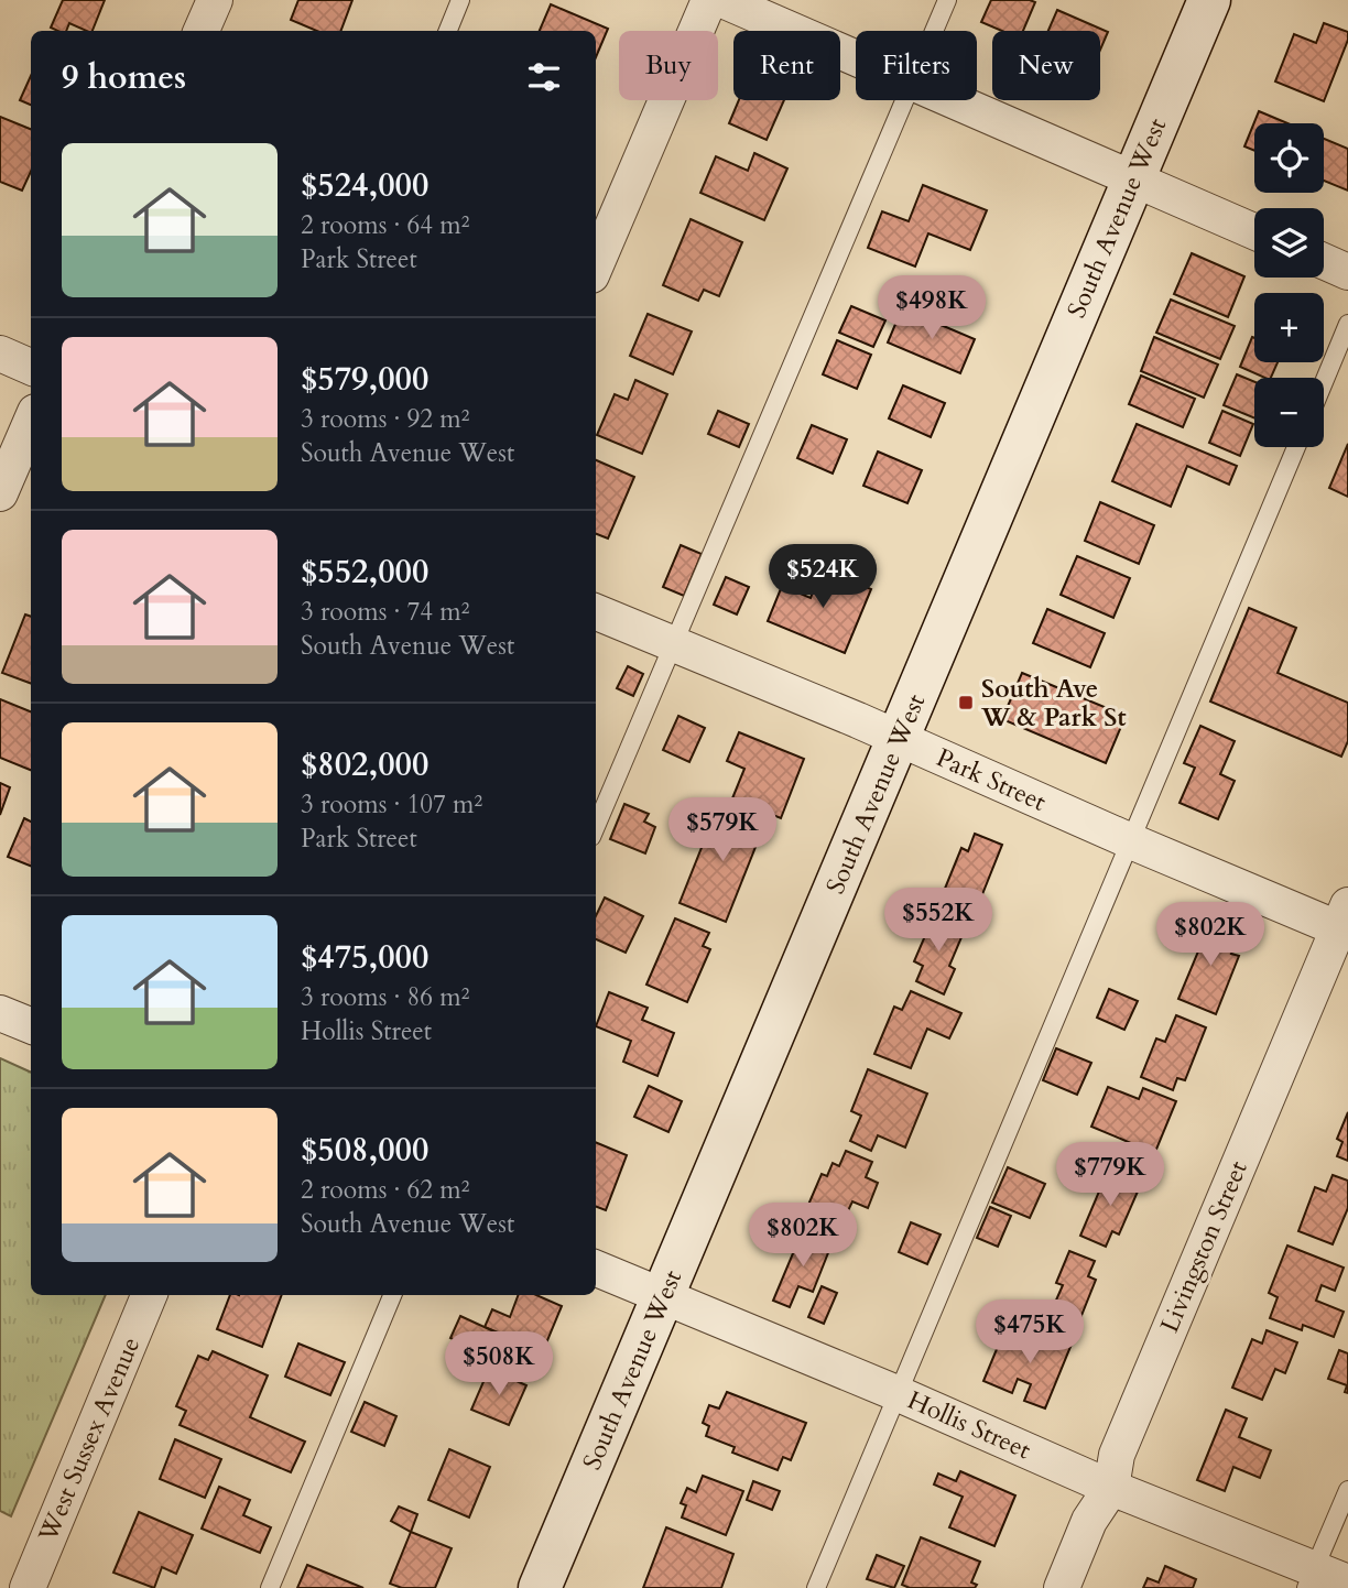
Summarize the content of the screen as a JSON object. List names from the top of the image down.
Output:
{
  "streets": {
    "street": [
      "South Avenue West",
      "Park Street",
      "Livingston Street",
      "Hollis Street",
      "West Sussex Avenue"
    ]
  },
  "crossings": [
    ["South Avenue West", "Park Street"],
    ["South Avenue West", "Hollis Street"],
    ["Park Street", "Livingston Street"],
    ["Livingston Street", "Hollis Street"]
  ],
  "places": {
    "transit": ["South Ave W & Park St"]
  },
  "page": {
    "chip": [
      "Buy",
      "Rent",
      "Filters",
      "New"
    ],
    "heading": "9 homes",
    "map_buttons": ["+", "−"],
    "list": [
      {
        "name": "$524,000",
        "note": "2 rooms · 64 m² · Park Street"
      },
      {
        "name": "$579,000",
        "note": "3 rooms · 92 m² · South Avenue West"
      },
      {
        "name": "$552,000",
        "note": "3 rooms · 74 m² · South Avenue West"
      },
      {
        "name": "$802,000",
        "note": "3 rooms · 107 m² · Park Street"
      },
      {
        "name": "$475,000",
        "note": "3 rooms · 86 m² · Hollis Street"
      },
      {
        "name": "$508,000",
        "note": "2 rooms · 62 m² · South Avenue West"
      }
    ],
    "price": [
      "$498K",
      "$524K",
      "$579K",
      "$552K",
      "$802K",
      "$779K",
      "$802K",
      "$475K",
      "$508K"
    ]
  }
}
